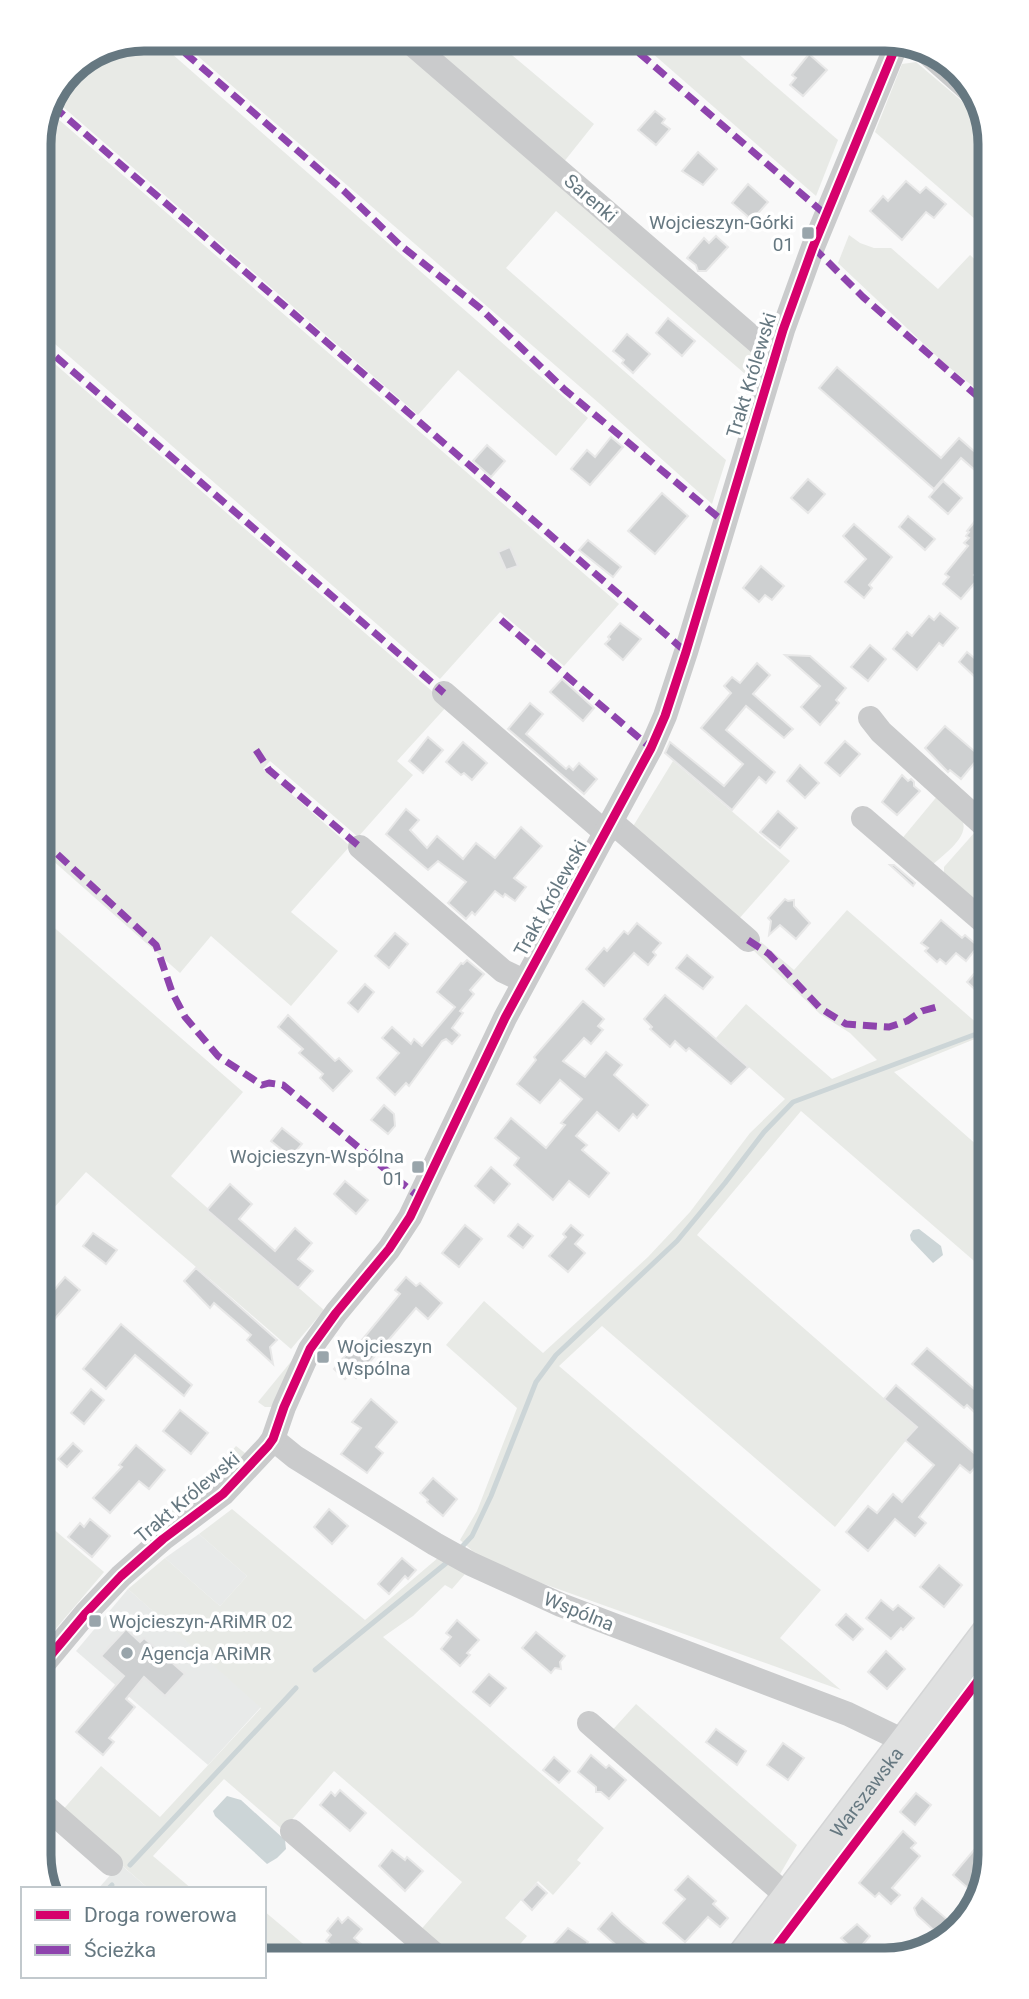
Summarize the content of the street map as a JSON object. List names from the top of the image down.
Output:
{
  "streets": {
    "main road": ["Warszawska"],
    "street": ["Sarenki", "Trakt Królewski", "Wspólna"]
  },
  "crossings": [
    ["Sarenki", "Trakt Królewski"],
    ["Trakt Królewski", "Wspólna"],
    ["Wspólna", "Warszawska"]
  ],
  "places": {
    "transit": [
      "Wojcieszyn-Górki 01",
      "Wojcieszyn-Wspólna 01",
      "Wojcieszyn Wspólna",
      "Wojcieszyn-ARiMR 02"
    ],
    "other": ["Agencja ARiMR"]
  },
  "legend": ["Droga rowerowa", "Ścieżka"]
}
